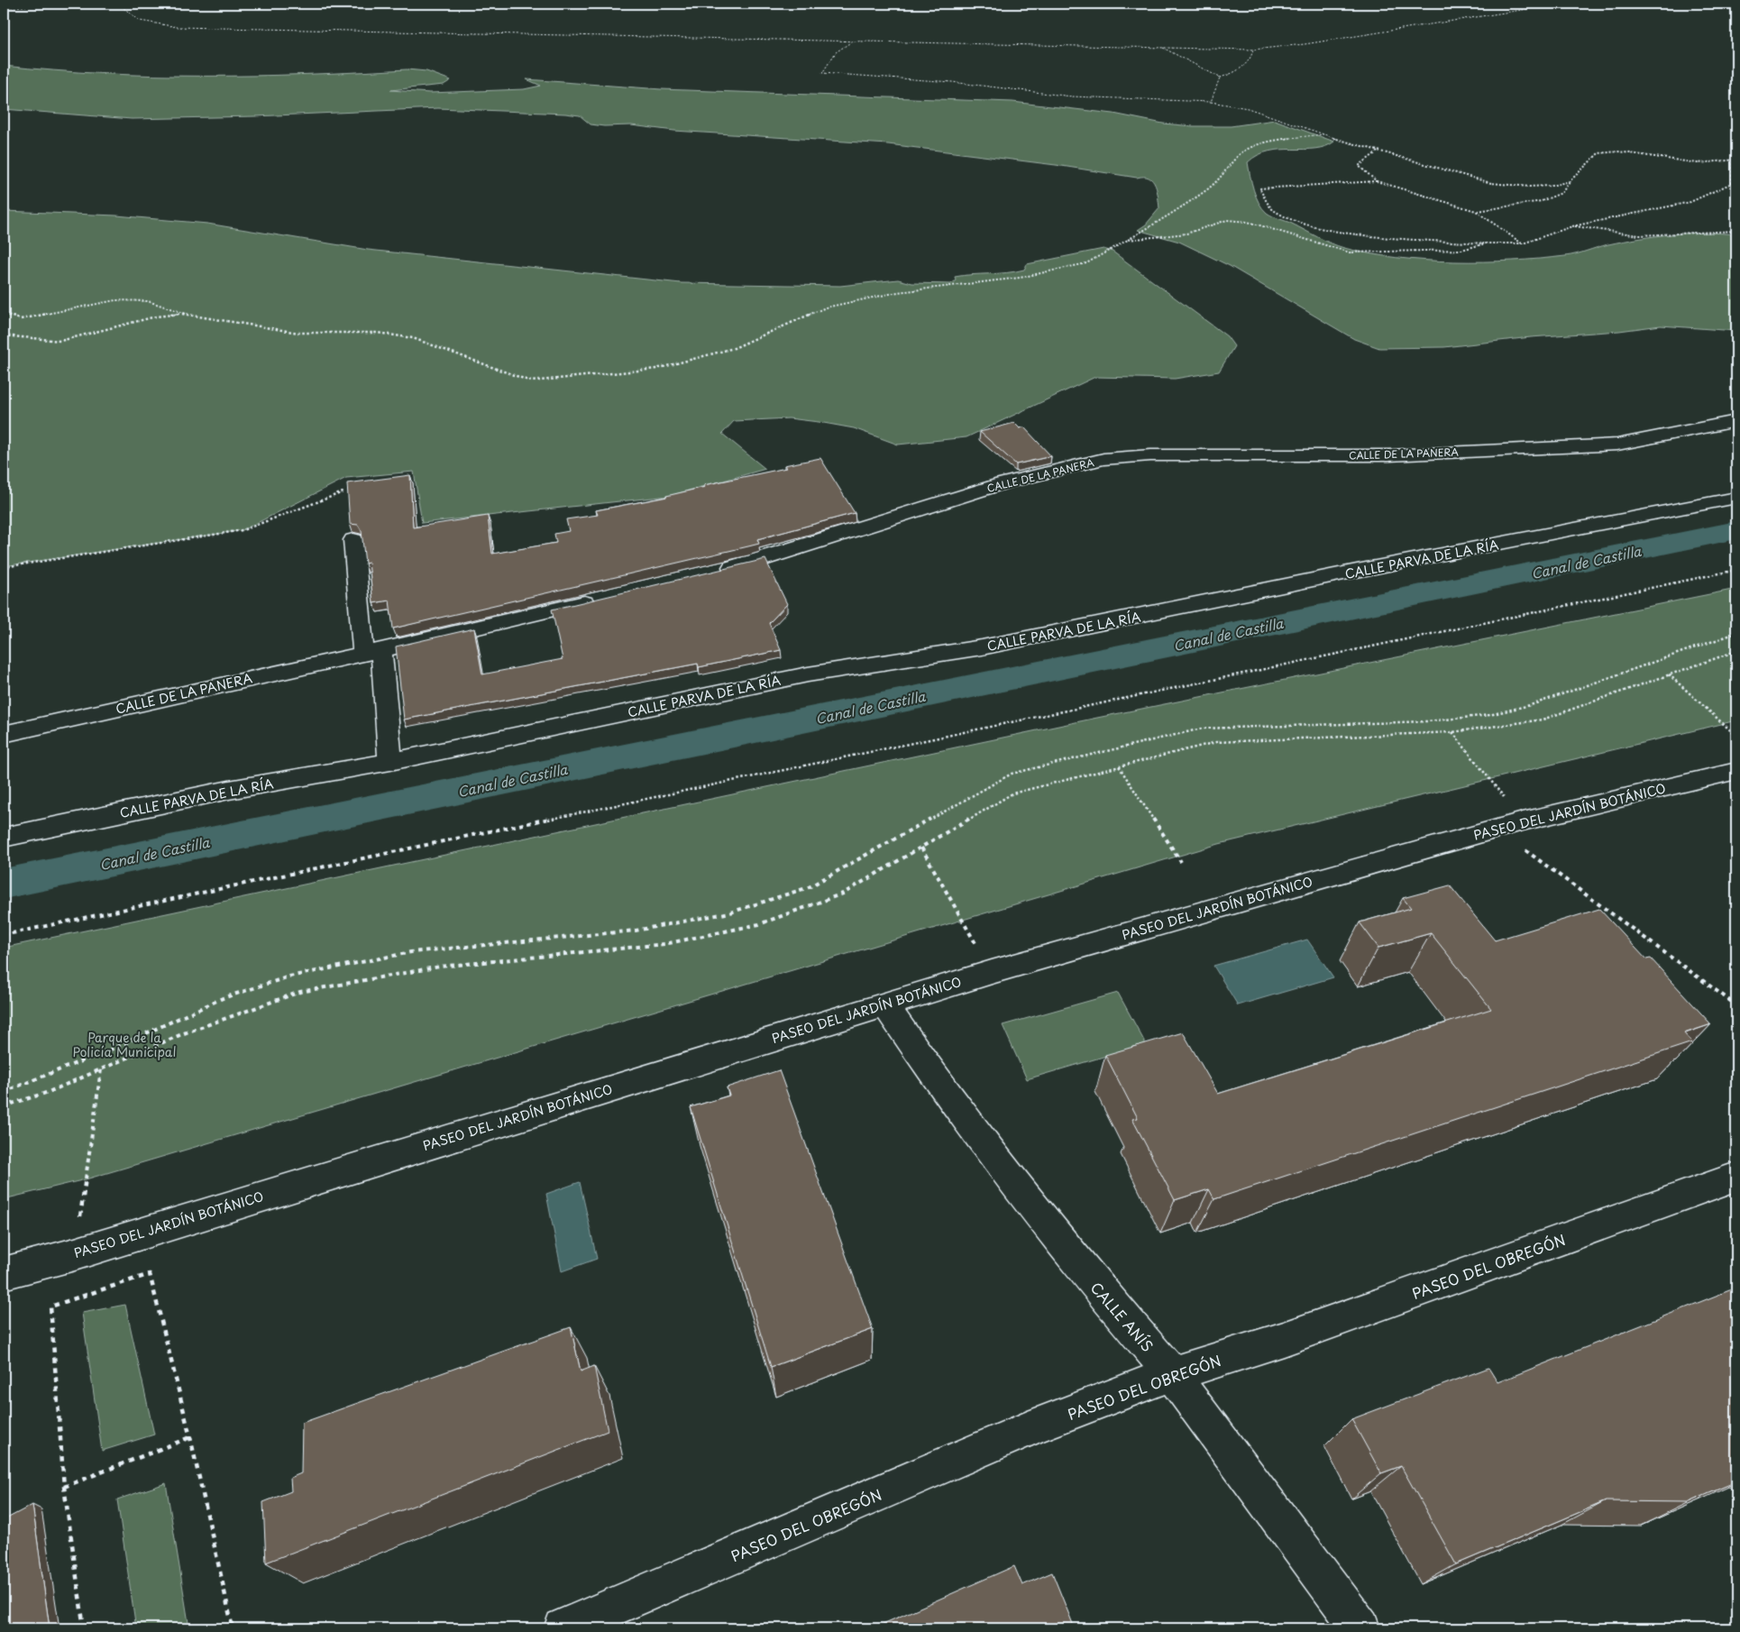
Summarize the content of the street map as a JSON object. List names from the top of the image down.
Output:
{
  "streets": {
    "street": [
      "CALLE DE LA PANERA",
      "CALLE PARVA DE LA RÍA",
      "PASEO DEL JARDÍN BOTÁNICO",
      "PASEO DEL OBREGÓN",
      "CALLE ANÍS"
    ]
  },
  "crossings": [
    ["PASEO DEL JARDÍN BOTÁNICO", "CALLE ANÍS"],
    ["PASEO DEL OBREGÓN", "CALLE ANÍS"]
  ],
  "water": ["Canal de Castilla"],
  "parks": ["Parque de la Policía Municipal"]
}
